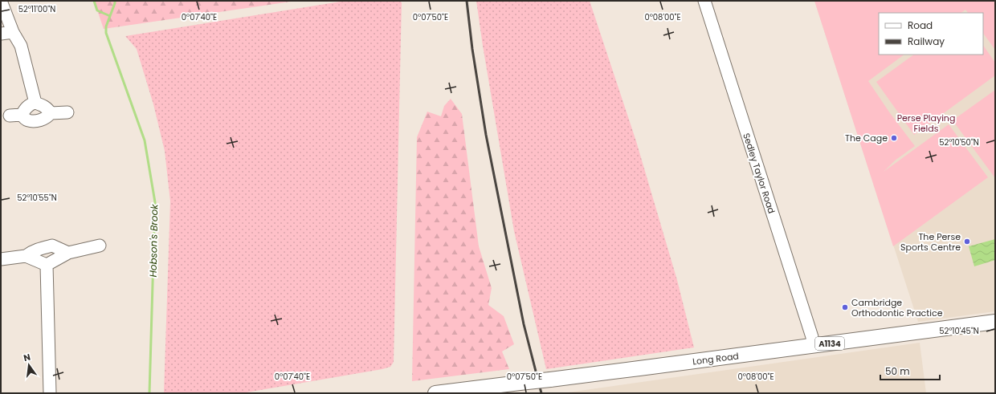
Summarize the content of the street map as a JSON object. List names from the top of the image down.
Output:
{
  "streets": {
    "main road": ["A1134", "Long Road"],
    "street": ["Sedley Taylor Road"]
  },
  "crossings": [
    ["Sedley Taylor Road", "Long Road"]
  ],
  "water": ["Hobson's Brook"],
  "parks": ["Perse Playing Fields"],
  "places": ["The Cage", "The Perse Sports Centre", "Cambridge Orthodontic Practice"],
  "legend": ["Road", "Railway"],
  "scale_bar": "50 m",
  "north": "top",
  "coordinates": [
    "52°11'00\"N",
    "0°07'40\"E",
    "0°07'50\"E",
    "0°08'00\"E",
    "52°10'50\"N",
    "52°10'55\"N",
    "52°10'45\"N"
  ]
}
